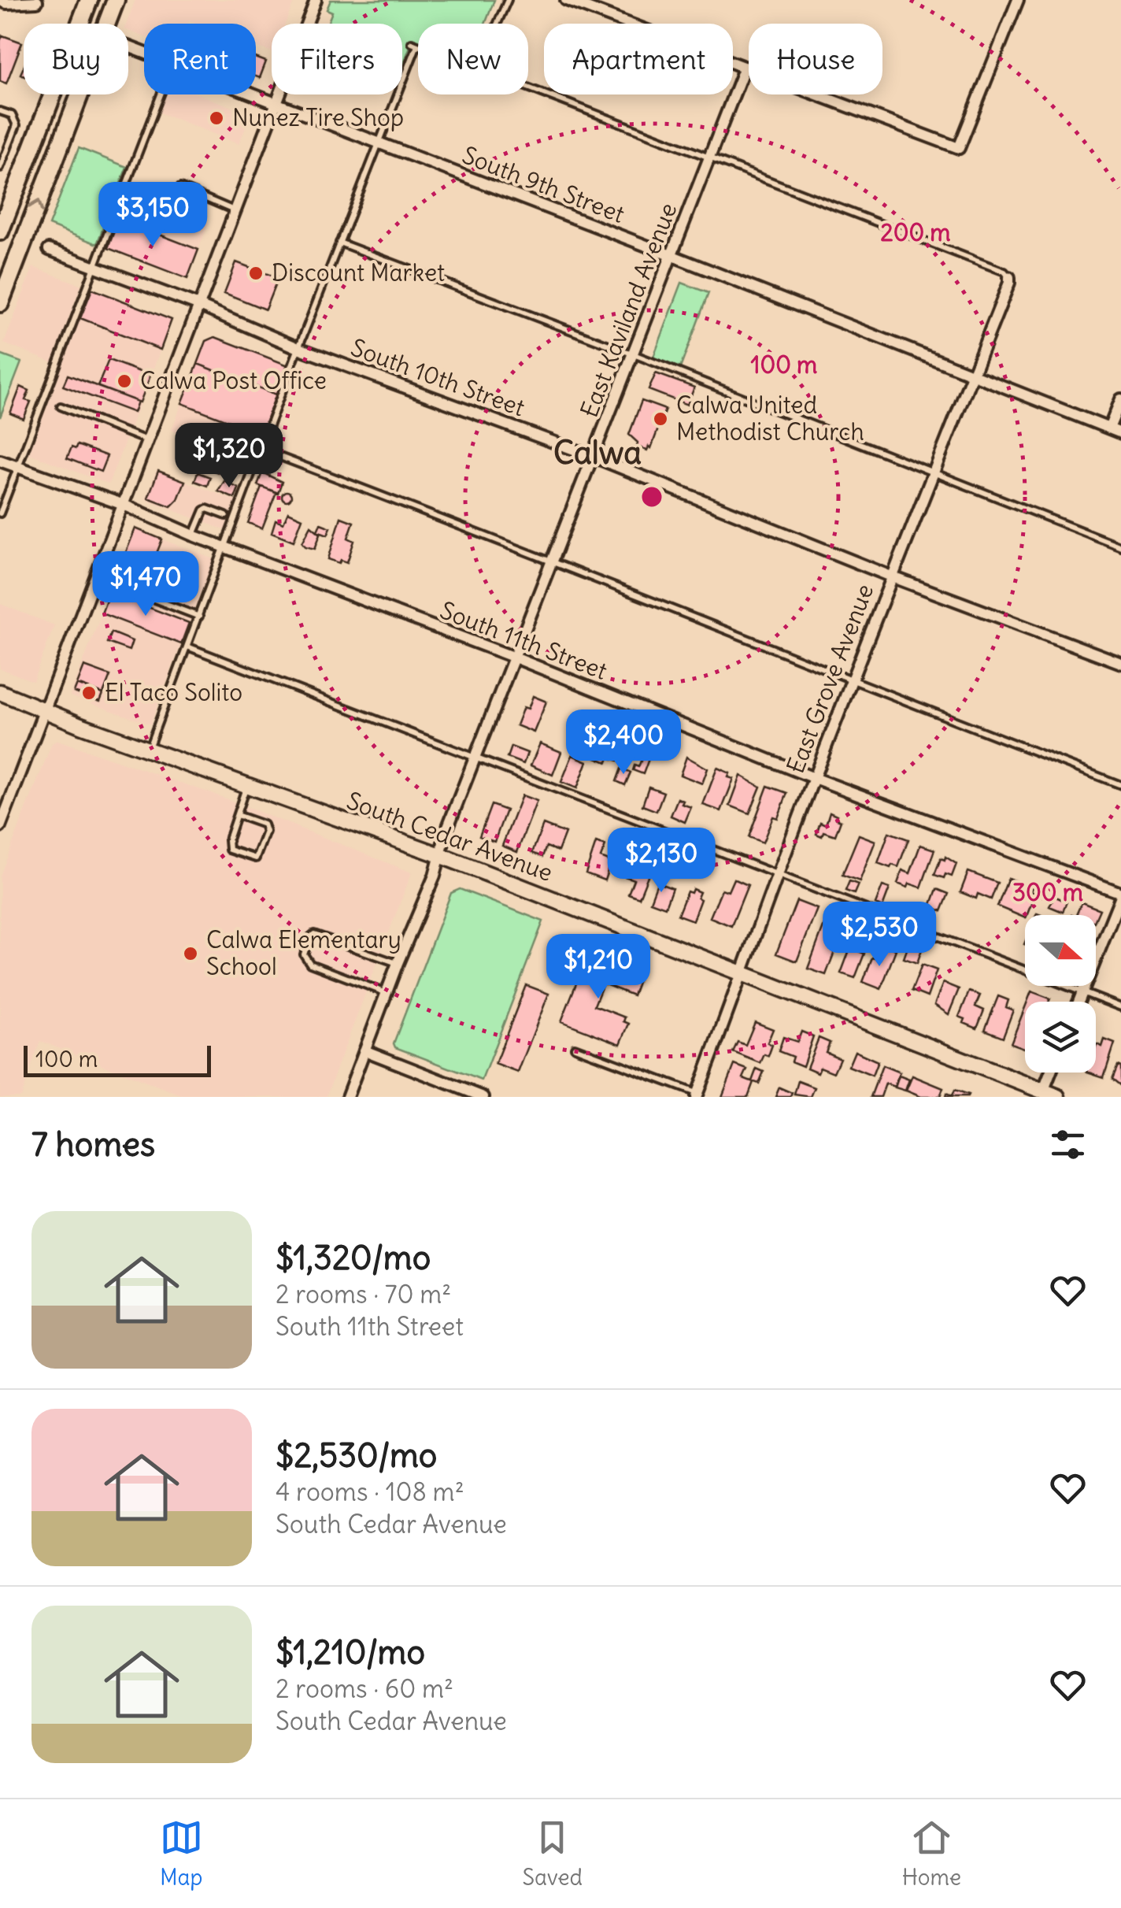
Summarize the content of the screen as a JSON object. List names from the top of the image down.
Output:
{
  "streets": {
    "main road": ["South Cedar Avenue"],
    "street": [
      "South 9th Street",
      "East Kaviland Avenue",
      "South 10th Street",
      "South 11th Street",
      "East Grove Avenue"
    ]
  },
  "crossings": [
    ["South 9th Street", "East Kaviland Avenue"],
    ["South 9th Street", "East Grove Avenue"],
    ["East Kaviland Avenue", "South 10th Street"],
    ["East Kaviland Avenue", "South 11th Street"],
    ["East Kaviland Avenue", "South Cedar Avenue"],
    ["South 10th Street", "East Grove Avenue"],
    ["South 11th Street", "East Grove Avenue"],
    ["East Grove Avenue", "South Cedar Avenue"]
  ],
  "districts": ["Calwa"],
  "places": [
    "Nunez Tire Shop",
    "Discount Market",
    "Calwa Post Office",
    "Calwa United Methodist Church",
    "El Taco Solito",
    "Calwa Elementary School"
  ],
  "scale_bar": "100 m",
  "north": "right",
  "page": {
    "chip": [
      "Buy",
      "Rent",
      "Filters",
      "New",
      "Apartment",
      "House"
    ],
    "price": [
      "$3,150",
      "$1,320",
      "$1,470",
      "$2,400",
      "$2,130",
      "$2,530",
      "$1,210"
    ],
    "scale": "100 m",
    "heading": "7 homes",
    "list": [
      {
        "name": "$1,320/mo",
        "note": "2 rooms · 70 m² · South 11th Street"
      },
      {
        "name": "$2,530/mo",
        "note": "4 rooms · 108 m² · South Cedar Avenue"
      },
      {
        "name": "$1,210/mo",
        "note": "2 rooms · 60 m² · South Cedar Avenue"
      }
    ],
    "tabs": ["Map", "Saved", "Home"]
  },
  "rings": ["200 m", "100 m", "300 m"]
}
